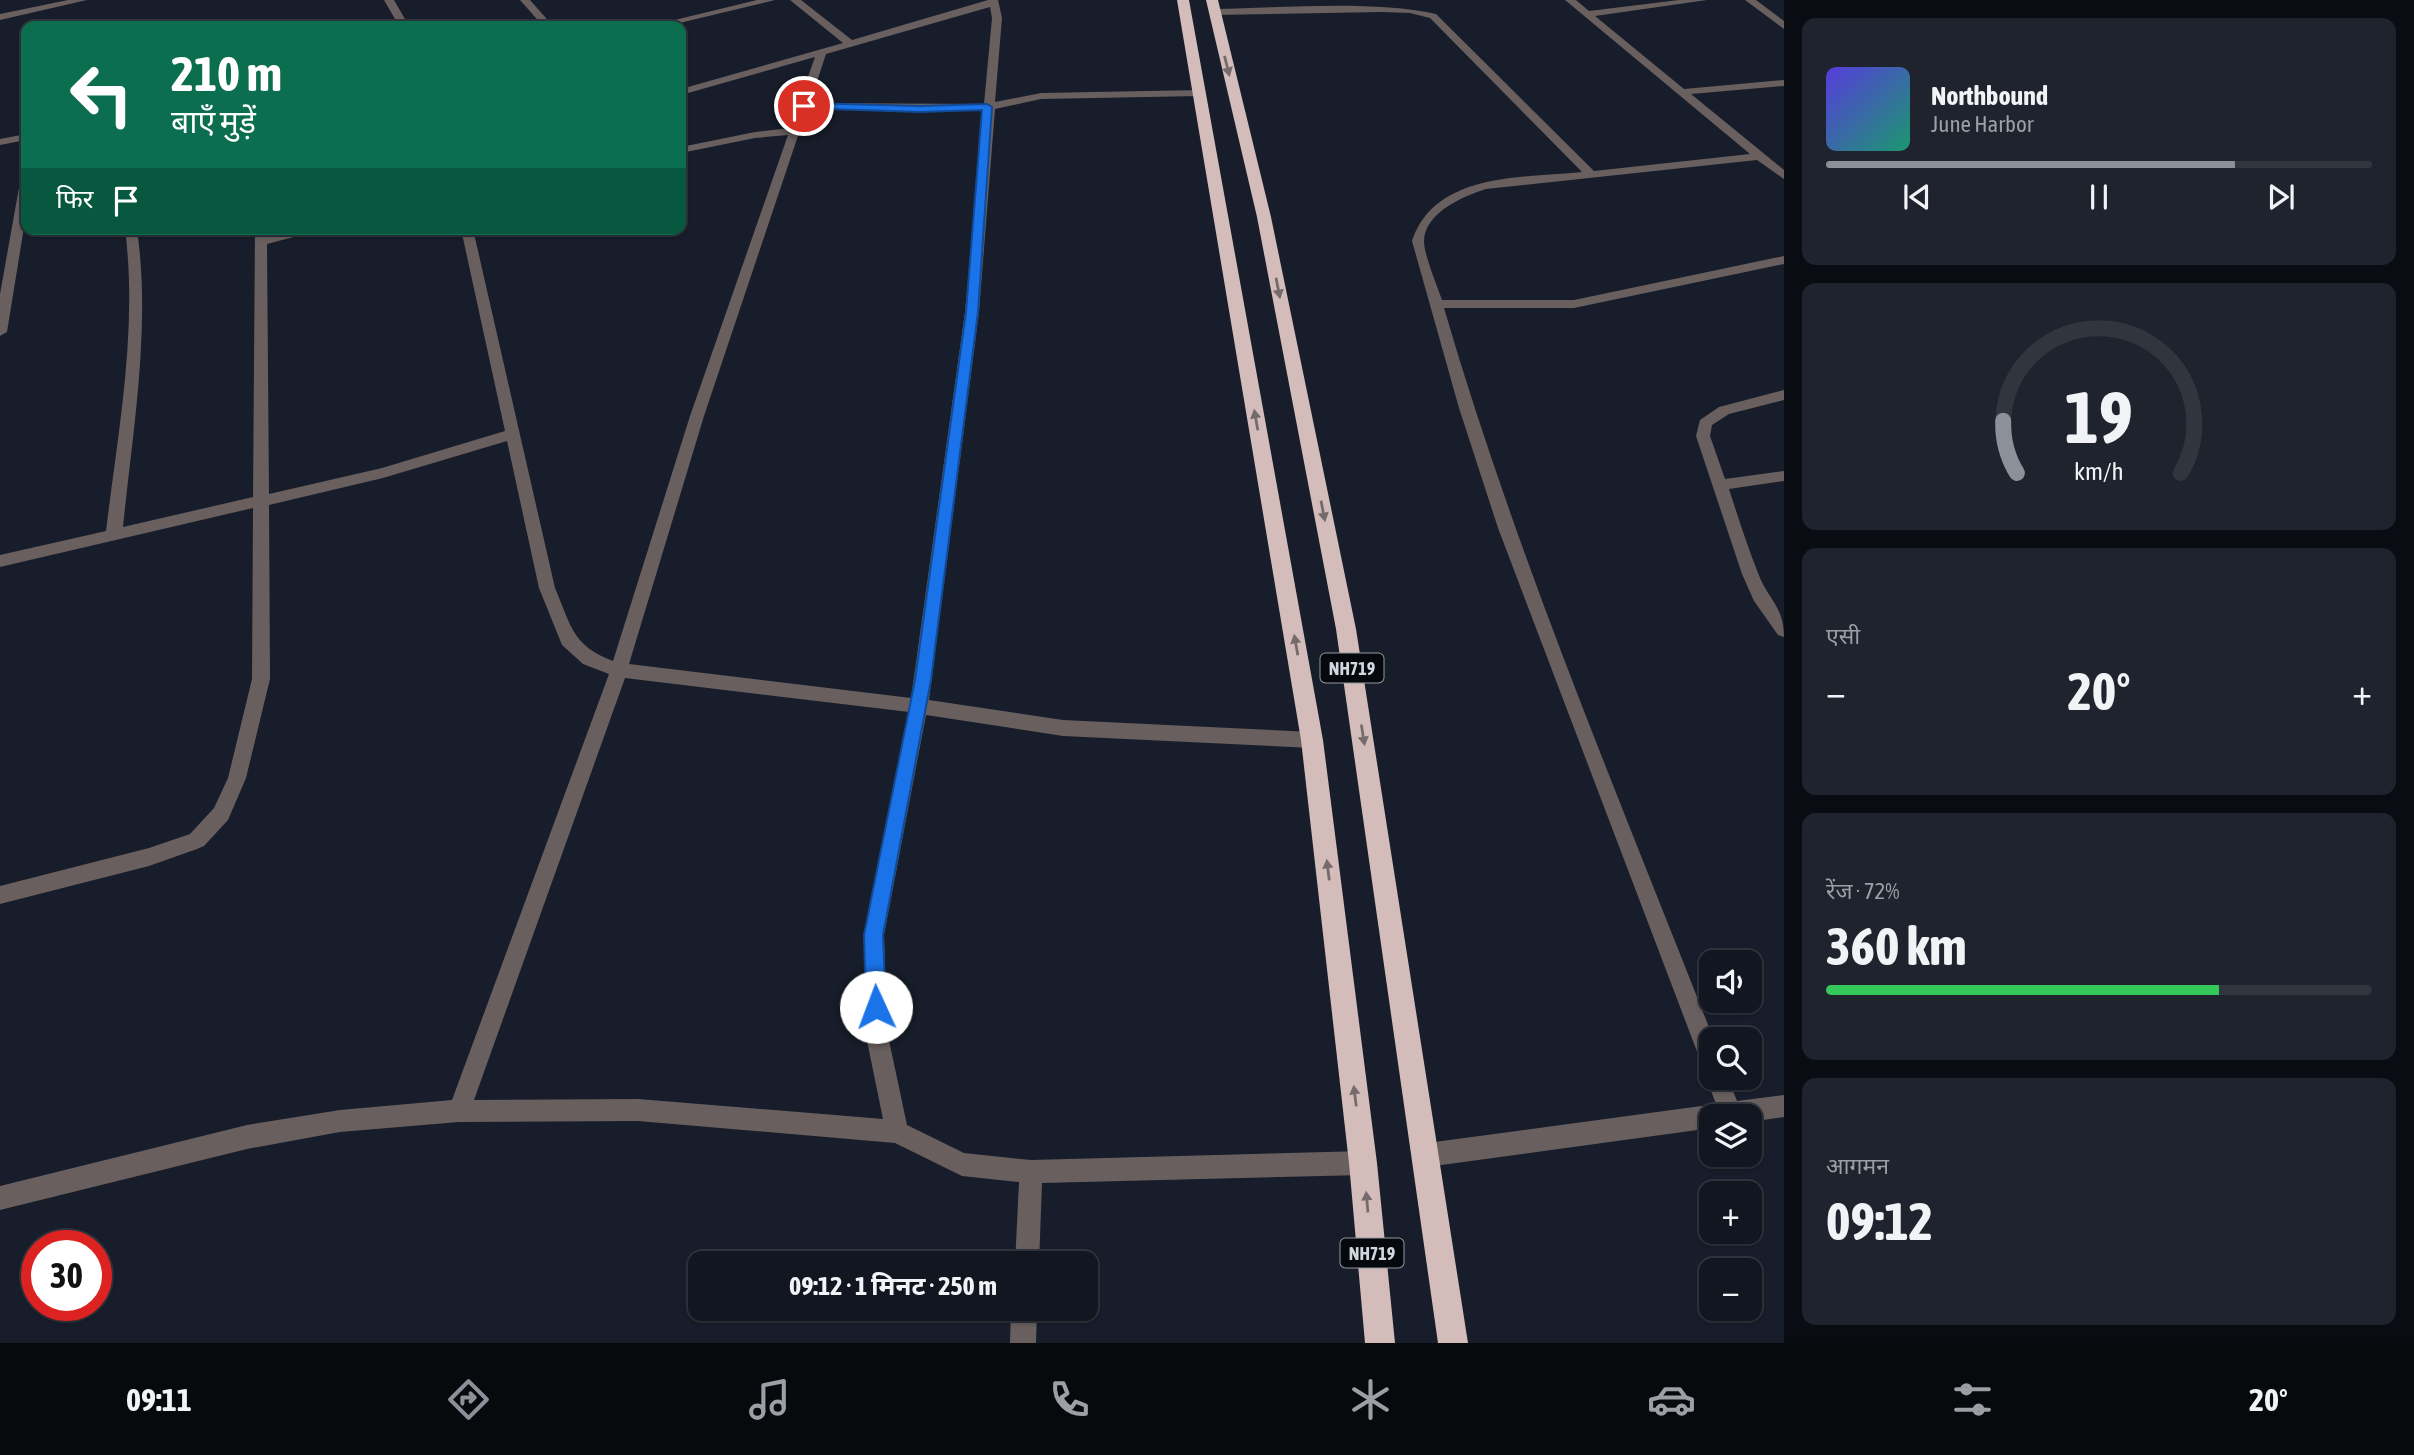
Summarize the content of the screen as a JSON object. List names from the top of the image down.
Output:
{
  "streets": {
    "highway": ["NH719"]
  },
  "page": {
    "turn": ["210 m", "बाएँ मुड़ें"],
    "song": ["Northbound", "June Harbor"],
    "then": "फिर",
    "tile": [
      "एसी",
      ["रेंज · 72%", "360 km"],
      ["आगमन", "09:12"]
    ],
    "heat": ["−", "20°", "+"],
    "map_buttons": ["+", "−"],
    "limit": "30",
    "trip": "09:12 · 1 मिनट · 250 m",
    "tabs": ["09:11", "20°"],
    "gauge": ["19", "km/h"]
  }
}
